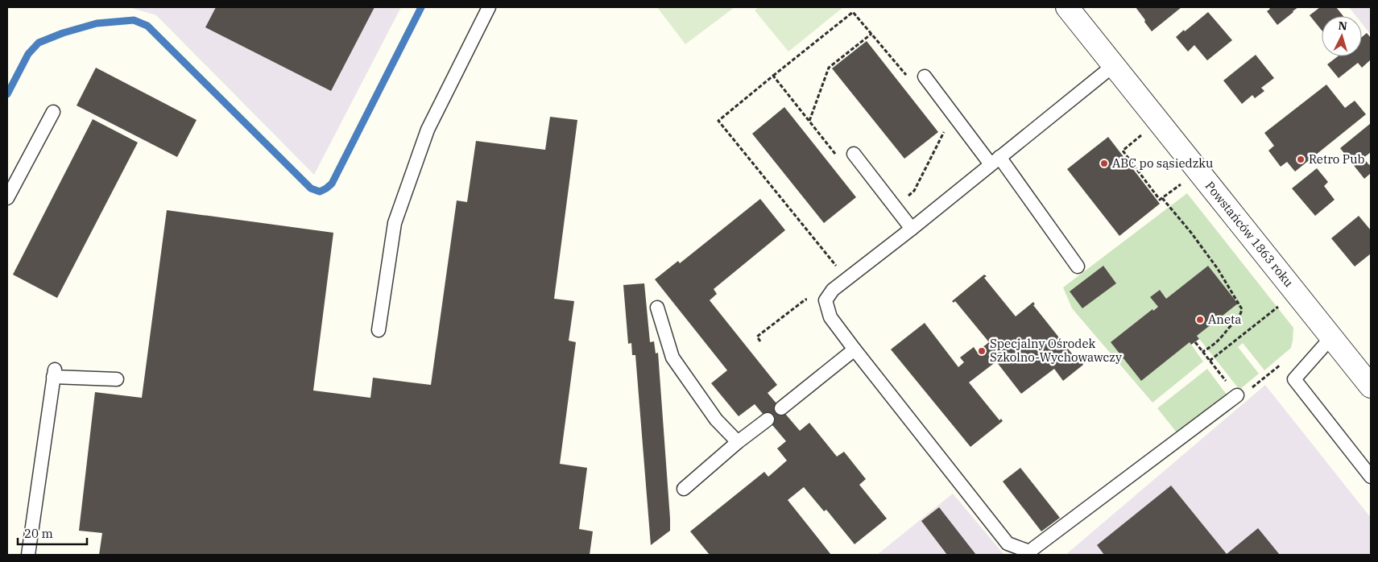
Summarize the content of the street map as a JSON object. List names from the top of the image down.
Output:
{
  "streets": {
    "street": ["Powstańców 1863 roku"]
  },
  "places": [
    "Retro Pub",
    "ABC po sąsiedzku",
    "Aneta",
    "Specjalny Ośrodek Szkolno-Wychowawczy"
  ],
  "scale_bar": "20 m",
  "north": "top"
}
